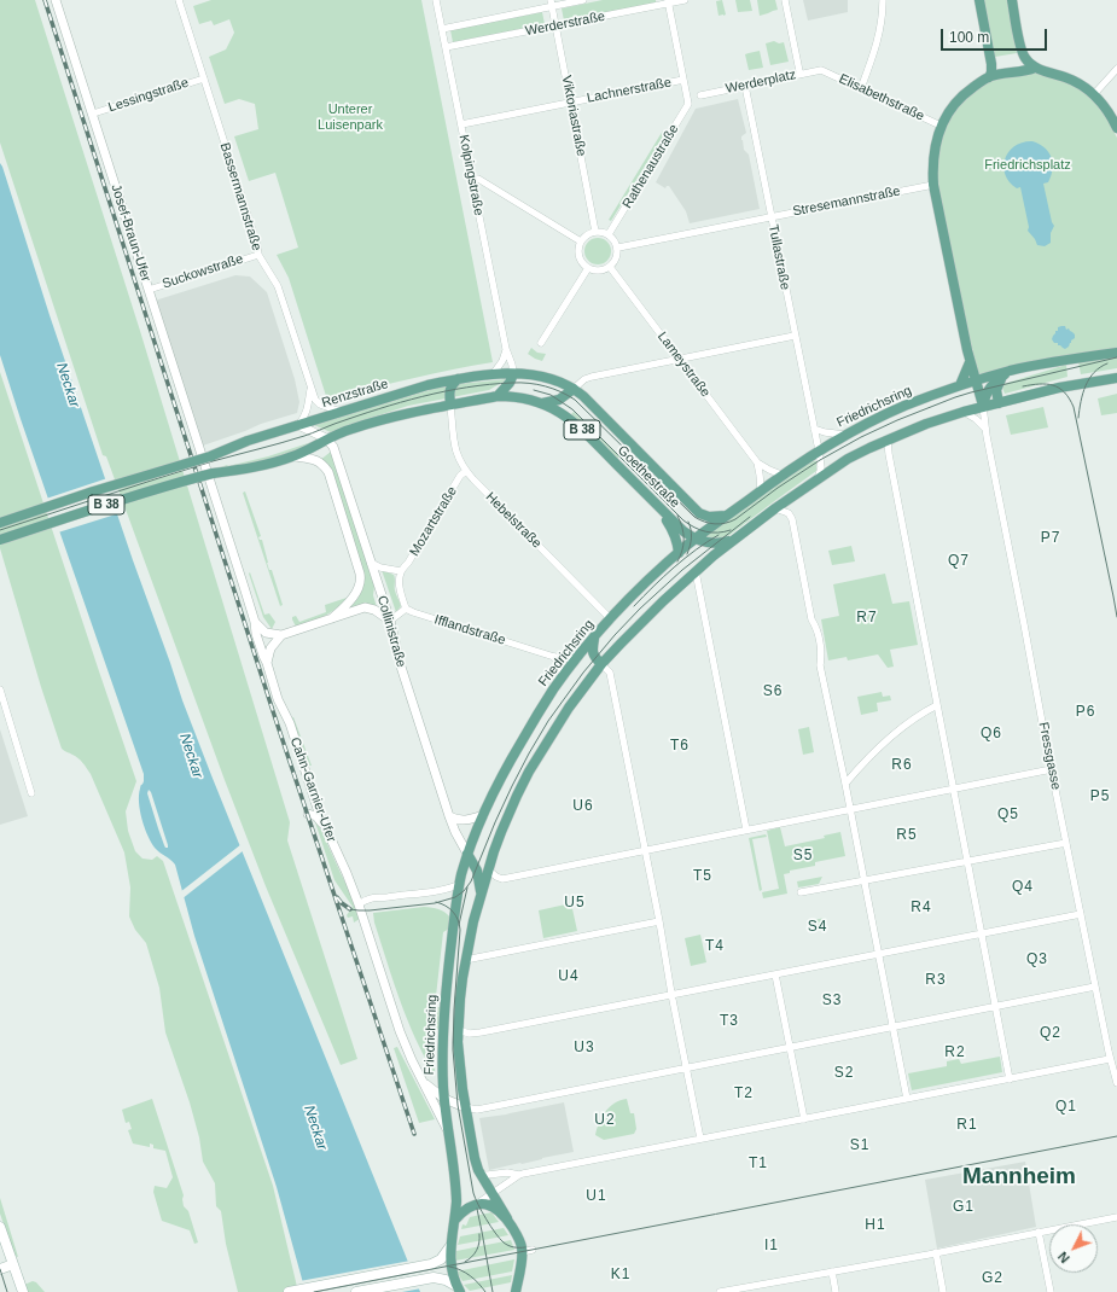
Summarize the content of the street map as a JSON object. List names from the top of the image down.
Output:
{
  "streets": {
    "main road": [
      "Renzstraße",
      "Friedrichsring",
      "B 38",
      "Goethestraße"
    ],
    "street": [
      "Werderstraße",
      "Werderplatz",
      "Lachnerstraße",
      "Lessingstraße",
      "Elisabethstraße",
      "Viktoriastraße",
      "Rathenaustraße",
      "Kolpingstraße",
      "Bassermannstraße",
      "Stresemannstraße",
      "Josef-Braun-Ufer",
      "Tullastraße",
      "Suckowstraße",
      "Lameystraße",
      "Hebelstraße",
      "Mozartstraße",
      "Ifflandstraße",
      "Collinistraße",
      "Fressgasse",
      "Cahn-Garnier-Ufer"
    ]
  },
  "crossings": [
    ["Werderstraße", "Viktoriastraße"],
    ["Werderstraße", "Kolpingstraße"],
    ["Werderplatz", "Elisabethstraße"],
    ["Werderplatz", "Tullastraße"],
    ["Lachnerstraße", "Viktoriastraße"],
    ["Lachnerstraße", "Rathenaustraße"],
    ["Lachnerstraße", "Kolpingstraße"],
    ["Lessingstraße", "Bassermannstraße"],
    ["Lessingstraße", "Josef-Braun-Ufer"],
    ["Viktoriastraße", "Rathenaustraße"],
    ["Viktoriastraße", "Stresemannstraße"],
    ["Viktoriastraße", "Lameystraße"],
    ["Rathenaustraße", "Stresemannstraße"],
    ["Rathenaustraße", "Lameystraße"],
    ["Kolpingstraße", "Renzstraße"],
    ["Kolpingstraße", "Goethestraße"],
    ["Bassermannstraße", "Suckowstraße"],
    ["Bassermannstraße", "Renzstraße"],
    ["Stresemannstraße", "Tullastraße"],
    ["Stresemannstraße", "Lameystraße"],
    ["Josef-Braun-Ufer", "Suckowstraße"],
    ["Josef-Braun-Ufer", "Cahn-Garnier-Ufer"],
    ["Tullastraße", "Friedrichsring"],
    ["Lameystraße", "Friedrichsring"],
    ["Renzstraße", "Goethestraße"],
    ["Friedrichsring", "B 38"],
    ["Friedrichsring", "Goethestraße"],
    ["Friedrichsring", "Hebelstraße"],
    ["Friedrichsring", "Ifflandstraße"],
    ["Friedrichsring", "Collinistraße"],
    ["Friedrichsring", "Fressgasse"],
    ["Friedrichsring", "Cahn-Garnier-Ufer"],
    ["B 38", "Goethestraße"],
    ["B 38", "Hebelstraße"],
    ["B 38", "Collinistraße"],
    ["Goethestraße", "Hebelstraße"],
    ["Hebelstraße", "Mozartstraße"]
  ],
  "districts": [
    "P7",
    "Q7",
    "R7",
    "S6",
    "P6",
    "Q6",
    "T6",
    "R6",
    "P5",
    "U6",
    "Q5",
    "R5",
    "S5",
    "T5",
    "Q4",
    "U5",
    "R4",
    "S4",
    "T4",
    "Q3",
    "U4",
    "R3",
    "S3",
    "T3",
    "Q2",
    "U3",
    "R2",
    "S2",
    "T2",
    "Q1",
    "U2",
    "R1",
    "S1",
    "T1",
    "Mannheim",
    "U1",
    "G1",
    "H1",
    "I1",
    "K1",
    "G2"
  ],
  "water": ["Neckar"],
  "parks": ["Unterer Luisenpark", "Friedrichsplatz"],
  "scale_bar": "100 m",
  "north": "bottom left"
}
